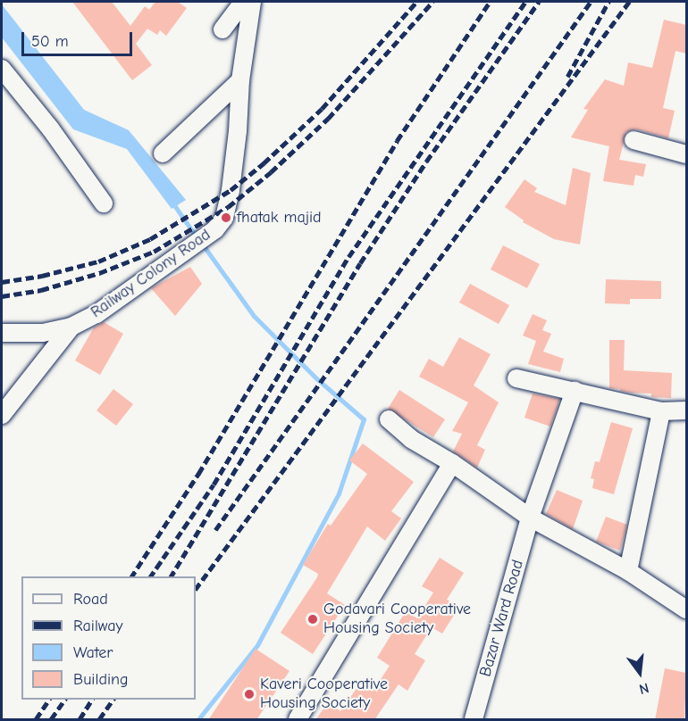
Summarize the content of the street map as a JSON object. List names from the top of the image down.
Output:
{
  "streets": {
    "street": ["Railway Colony Road", "Bazar Ward Road"]
  },
  "places": ["fhatak majid", "Godavari Cooperative Housing Society", "Kaveri Cooperative Housing Society"],
  "legend": [
    "Road",
    "Railway",
    "Water",
    "Building"
  ],
  "scale_bar": "50 m",
  "north": "bottom"
}
